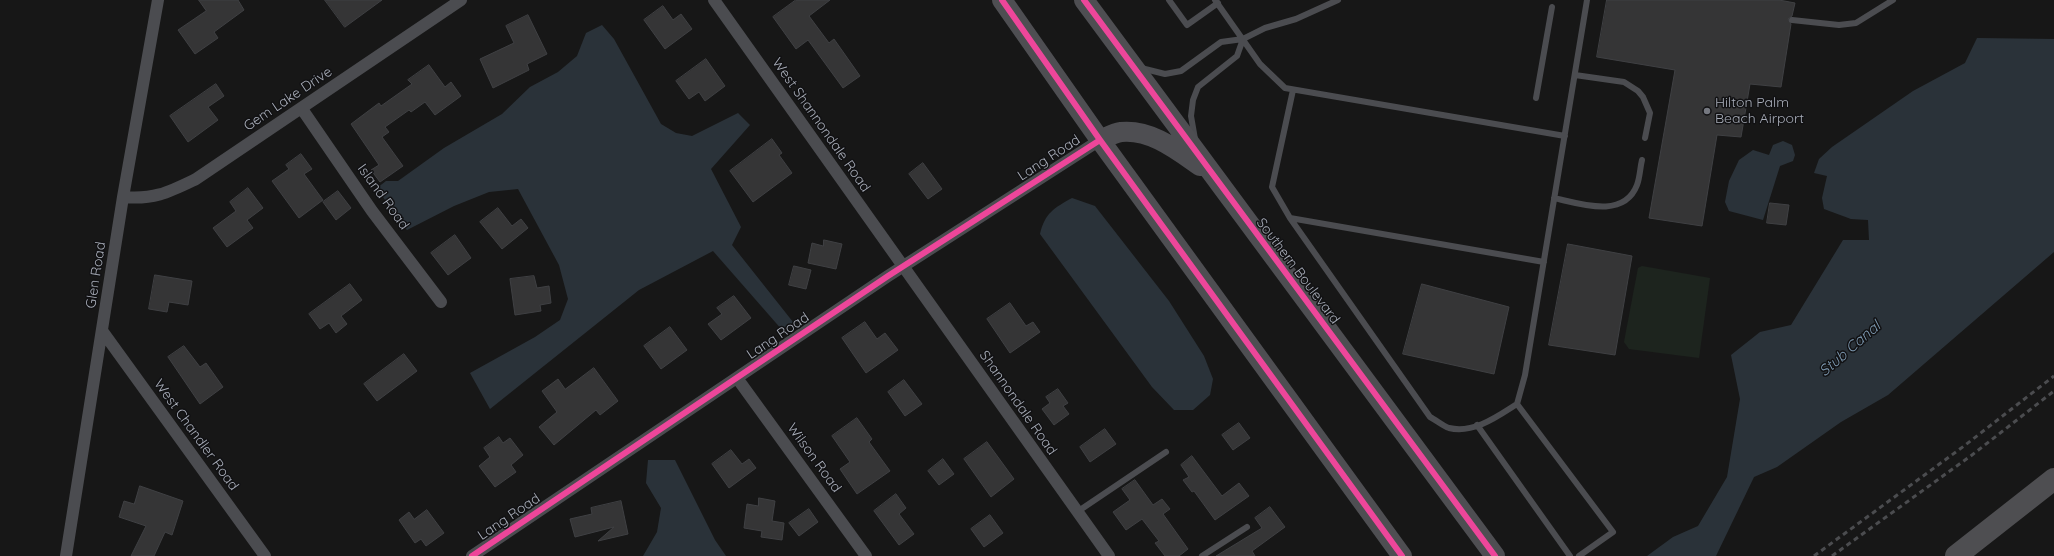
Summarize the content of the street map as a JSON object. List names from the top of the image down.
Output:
{
  "streets": {
    "highway": ["Southern Boulevard"],
    "street": [
      "Gem Lake Drive",
      "West Shannondale Road",
      "Lang Road",
      "Island Road",
      "Glen Road",
      "Shannondale Road",
      "West Chandler Road",
      "Wilson Road"
    ]
  },
  "crossings": [
    ["Gem Lake Drive", "Island Road"],
    ["Gem Lake Drive", "Glen Road"],
    ["West Shannondale Road", "Lang Road"],
    ["West Shannondale Road", "Shannondale Road"],
    ["Lang Road", "Shannondale Road"],
    ["Lang Road", "Wilson Road"],
    ["Glen Road", "West Chandler Road"]
  ],
  "water": ["Stub Canal"],
  "places": ["Hilton Palm Beach Airport"]
}
